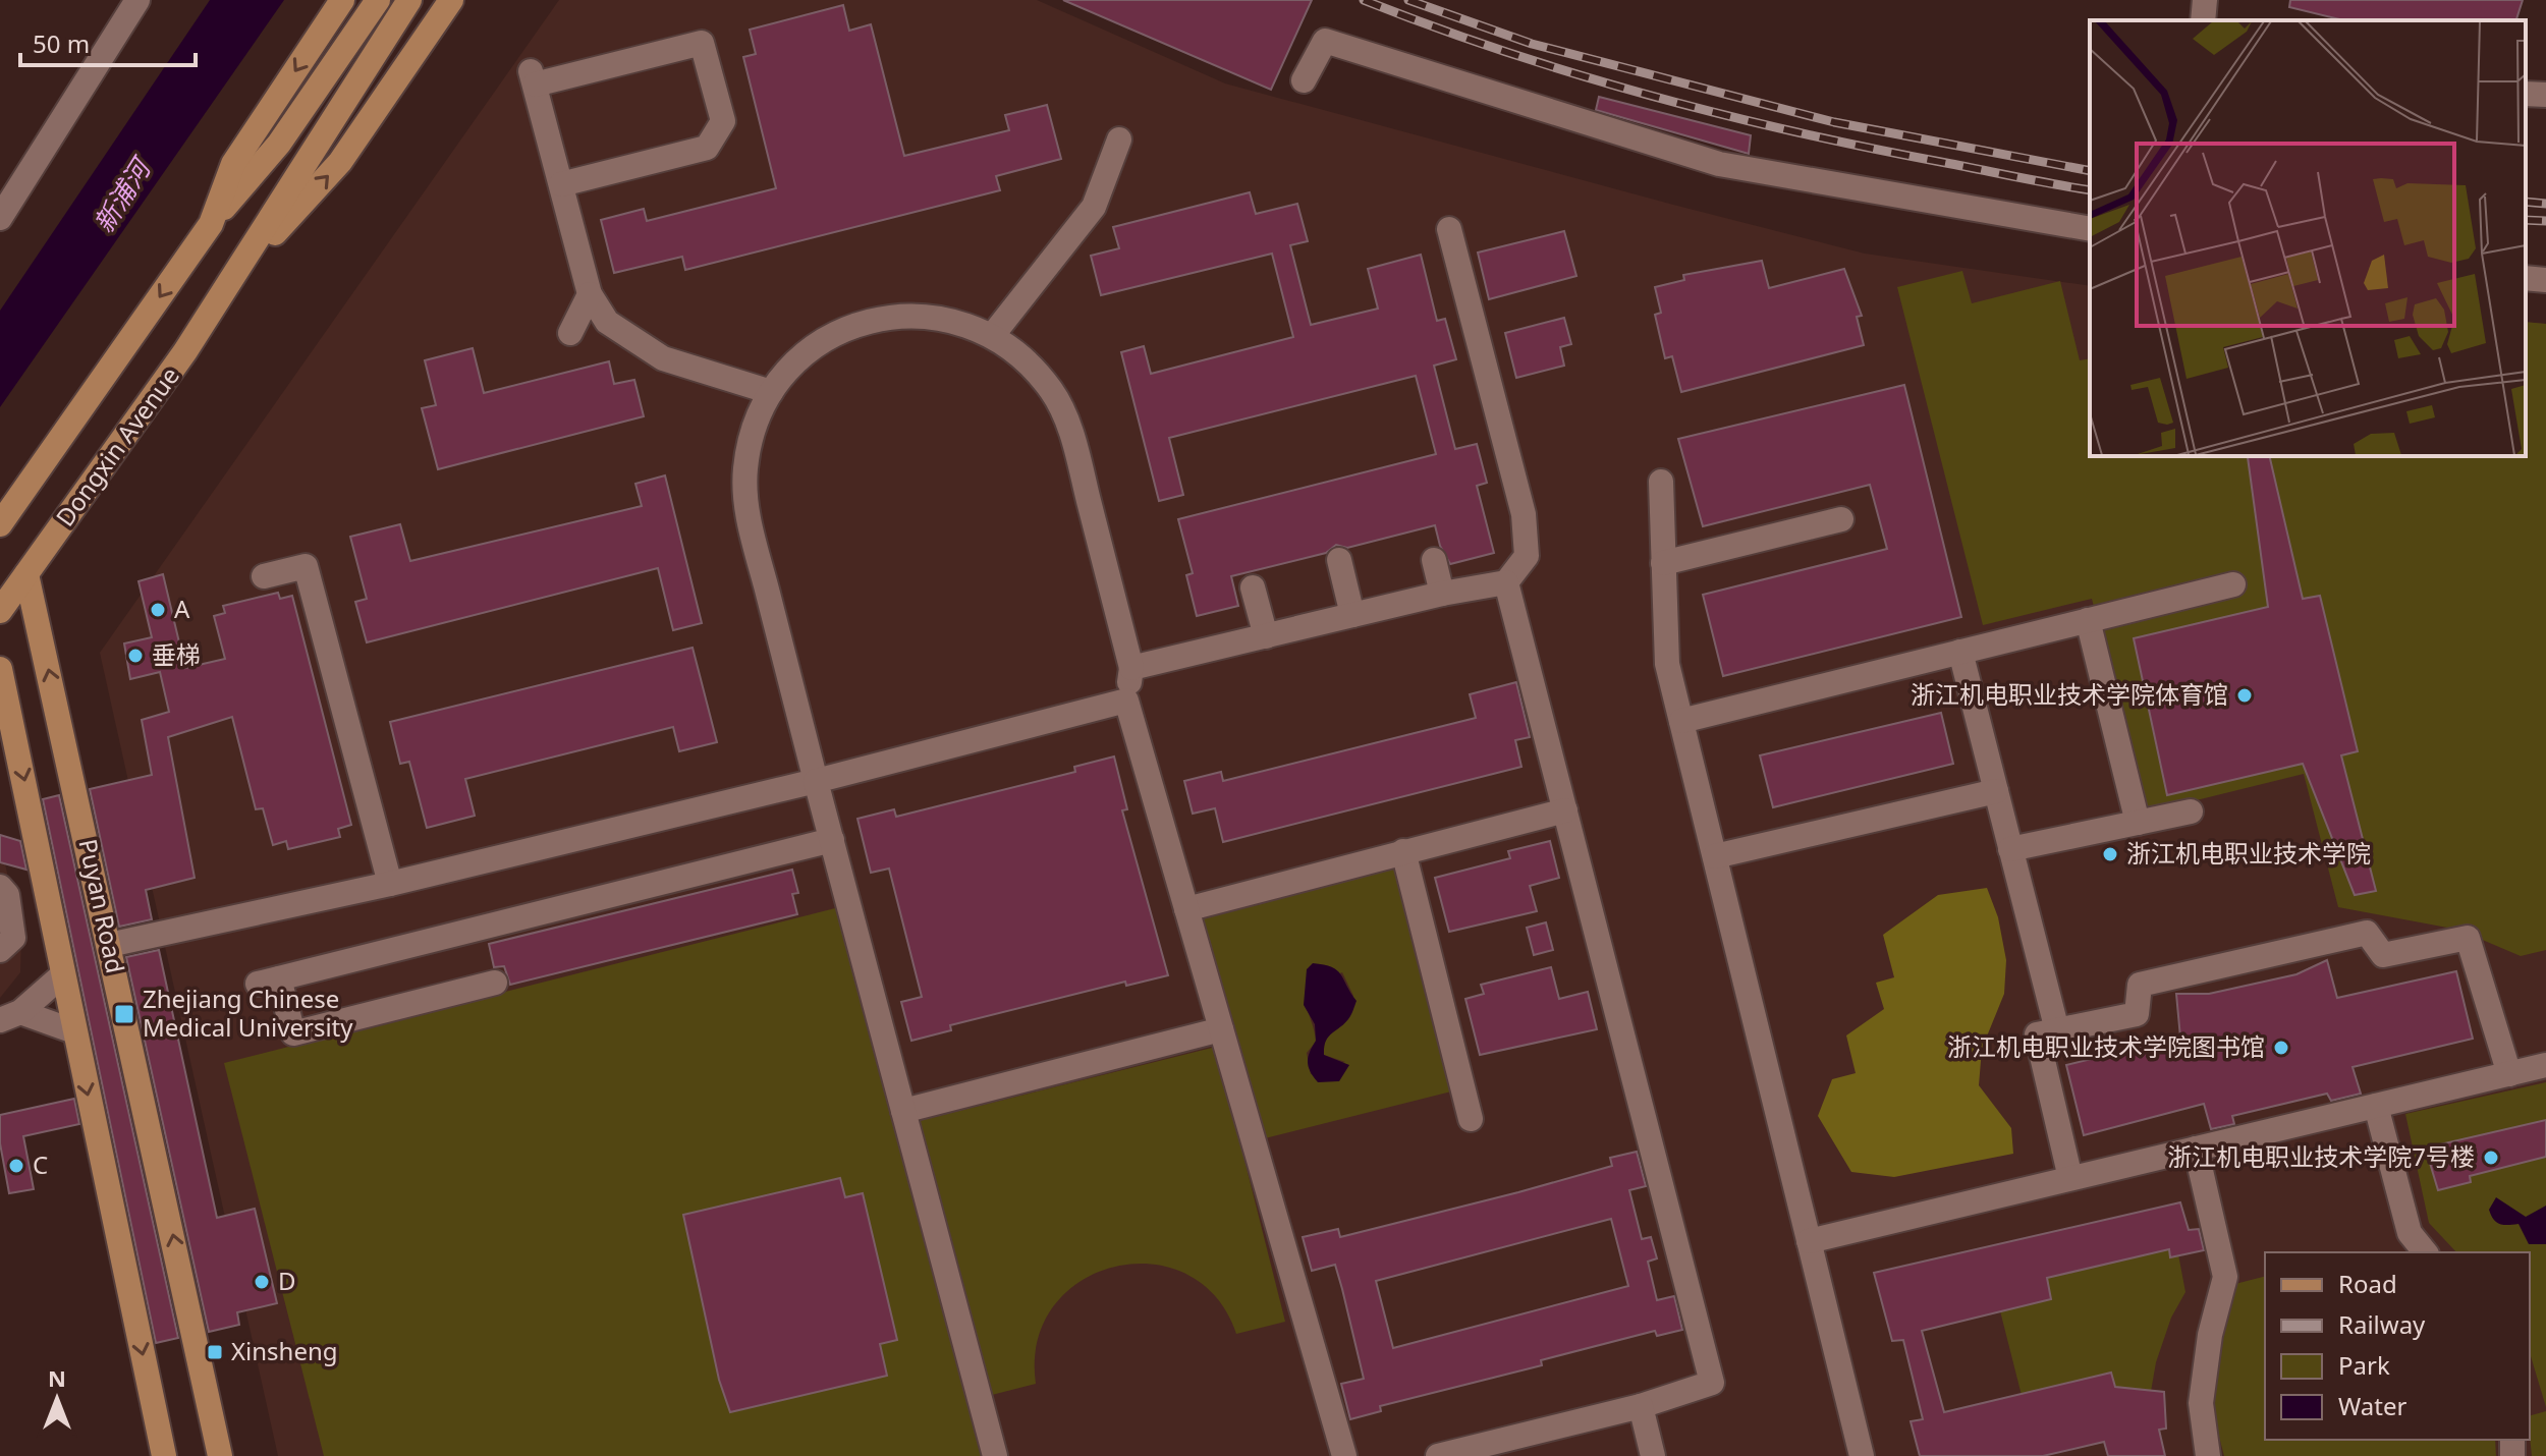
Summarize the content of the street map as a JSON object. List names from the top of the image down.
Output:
{
  "streets": {
    "main road": ["Dongxin Avenue", "Puyan Road"]
  },
  "crossings": [
    ["Dongxin Avenue", "Puyan Road"]
  ],
  "water": ["新浦河"],
  "places": {
    "other": [
      "A",
      "垂梯",
      "浙江机电职业技术学院体育馆",
      "浙江机电职业技术学院",
      "浙江机电职业技术学院图书馆",
      "浙江机电职业技术学院7号楼",
      "C",
      "D"
    ],
    "transit": ["Zhejiang Chinese Medical University", "Xinsheng"]
  },
  "legend": [
    "Road",
    "Railway",
    "Park",
    "Water"
  ],
  "scale_bar": "50 m",
  "north": "top"
}
